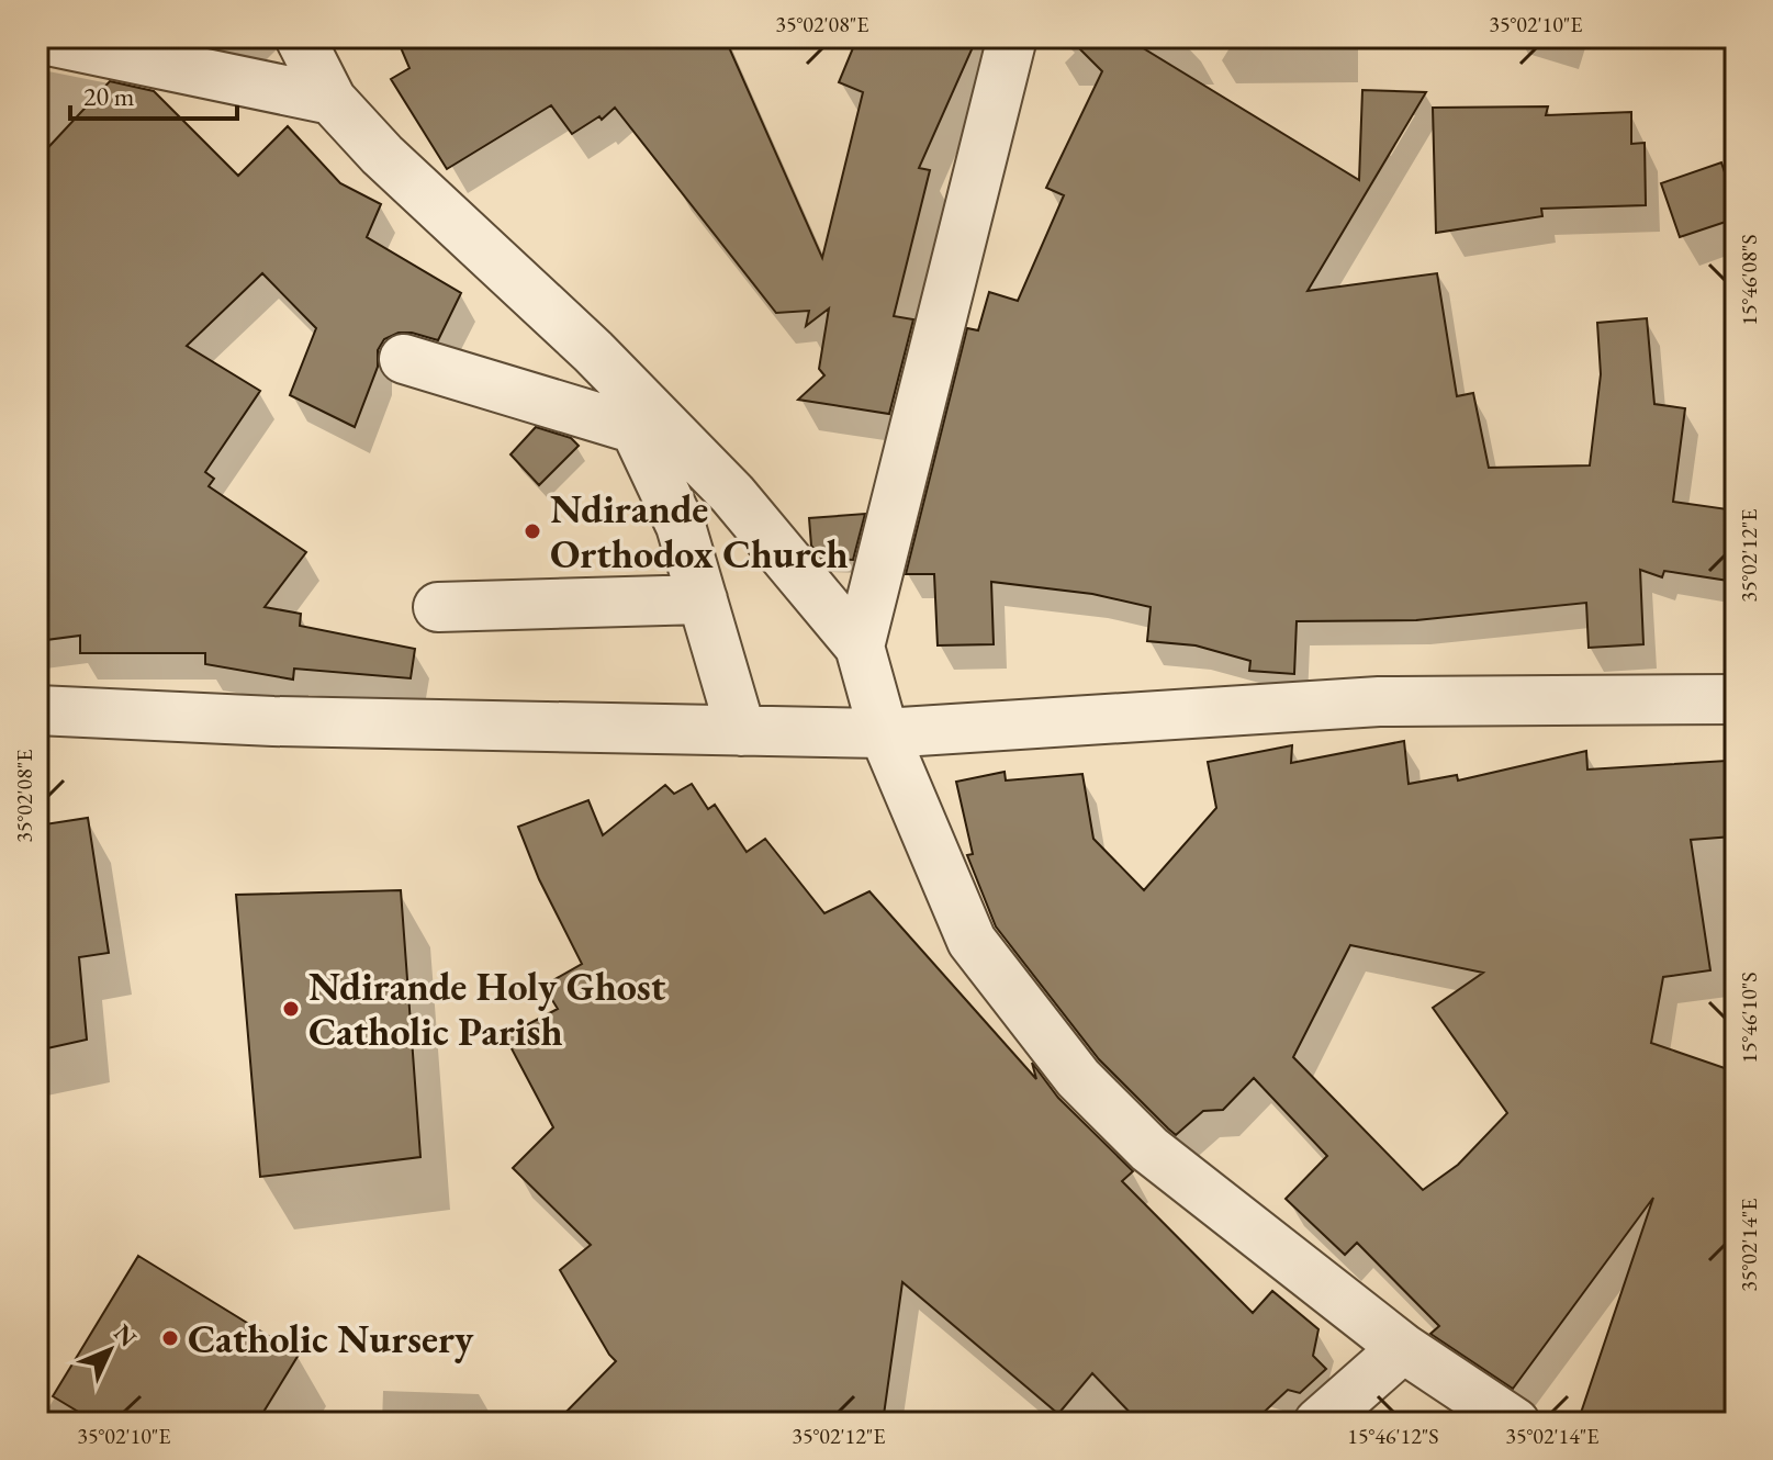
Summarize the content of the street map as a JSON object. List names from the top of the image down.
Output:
{
  "places": ["Ndirande Orthodox Church", "Ndirande Holy Ghost Catholic Parish", "Catholic Nursery"],
  "scale_bar": "20 m",
  "north": "top right",
  "coordinates": [
    "35°02'08\"E",
    "35°02'10\"E",
    "15°46'08\"S",
    "35°02'12\"E",
    "15°46'10\"S",
    "35°02'14\"E",
    "15°46'12\"S"
  ]
}
